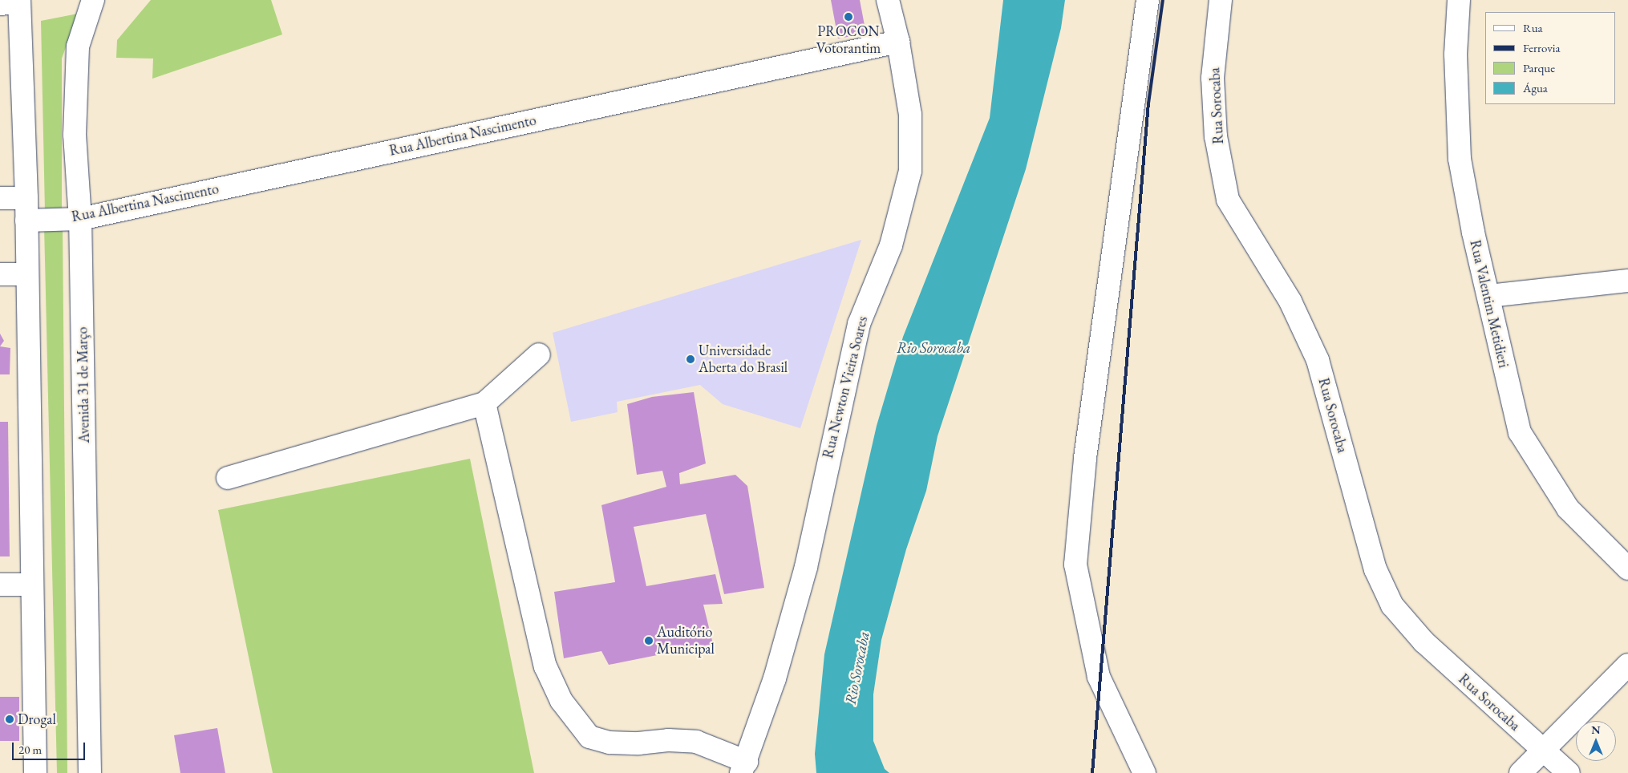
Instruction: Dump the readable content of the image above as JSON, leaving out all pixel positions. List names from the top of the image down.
{
  "streets": {
    "main road": [
      "Rua Sorocaba",
      "Rua Albertina Nascimento",
      "Rua Valentim Metidieri",
      "Avenida 31 de Março",
      "Rua Newton Vieira Soares"
    ]
  },
  "crossings": [
    ["Rua Albertina Nascimento", "Avenida 31 de Março"],
    ["Rua Albertina Nascimento", "Rua Newton Vieira Soares"]
  ],
  "water": ["Rio Sorocaba"],
  "places": [
    "PROCON Votorantim",
    "Universidade Aberta do Brasil",
    "Auditório Municipal",
    "Drogal"
  ],
  "legend": [
    "Rua",
    "Ferrovia",
    "Parque",
    "Água"
  ],
  "scale_bar": "20 m",
  "north": "top"
}
